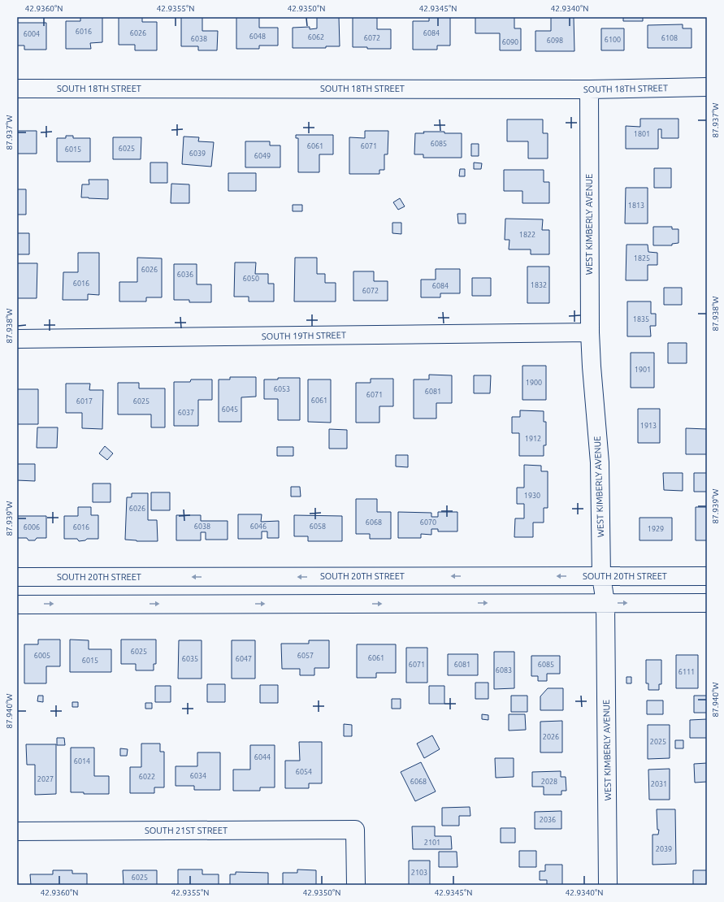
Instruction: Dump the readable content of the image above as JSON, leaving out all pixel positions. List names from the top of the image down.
{
  "streets": {
    "street": [
      "SOUTH 18TH STREET",
      "WEST KIMBERLY AVENUE",
      "SOUTH 19TH STREET",
      "SOUTH 20TH STREET",
      "SOUTH 21ST STREET"
    ]
  },
  "crossings": [
    ["SOUTH 18TH STREET", "WEST KIMBERLY AVENUE"],
    ["WEST KIMBERLY AVENUE", "SOUTH 19TH STREET"],
    ["WEST KIMBERLY AVENUE", "SOUTH 20TH STREET"]
  ],
  "house_numbers": [
    "6016",
    "6026",
    "6084",
    "6004",
    "6048",
    "6062",
    "6072",
    "6108",
    "6038",
    "6100",
    "6098",
    "6090",
    "1801",
    "6085",
    "6061",
    "6071",
    "6025",
    "6015",
    "6039",
    "6049",
    "1813",
    "1822",
    "1825",
    "6026",
    "6036",
    "6050",
    "6016",
    "1832",
    "6084",
    "6072",
    "1835",
    "1901",
    "1900",
    "6053",
    "6081",
    "6071",
    "6061",
    "6017",
    "6025",
    "6045",
    "6037",
    "1913",
    "1912",
    "1930",
    "6026",
    "6068",
    "6070",
    "6038",
    "6046",
    "6058",
    "6006",
    "6016",
    "1929",
    "6025",
    "6005",
    "6057",
    "6061",
    "6035",
    "6047",
    "6015",
    "6071",
    "6081",
    "6085",
    "6083",
    "6111",
    "2026",
    "2025",
    "6044",
    "6014",
    "6054",
    "6034",
    "6022",
    "2027",
    "6068",
    "2028",
    "2031",
    "2036",
    "2101",
    "2039",
    "2103",
    "6025"
  ],
  "coordinates": [
    "42.9360°N",
    "42.9355°N",
    "42.9350°N",
    "42.9345°N",
    "42.9340°N",
    "87.937°W",
    "87.938°W",
    "87.939°W",
    "87.940°W"
  ]
}
